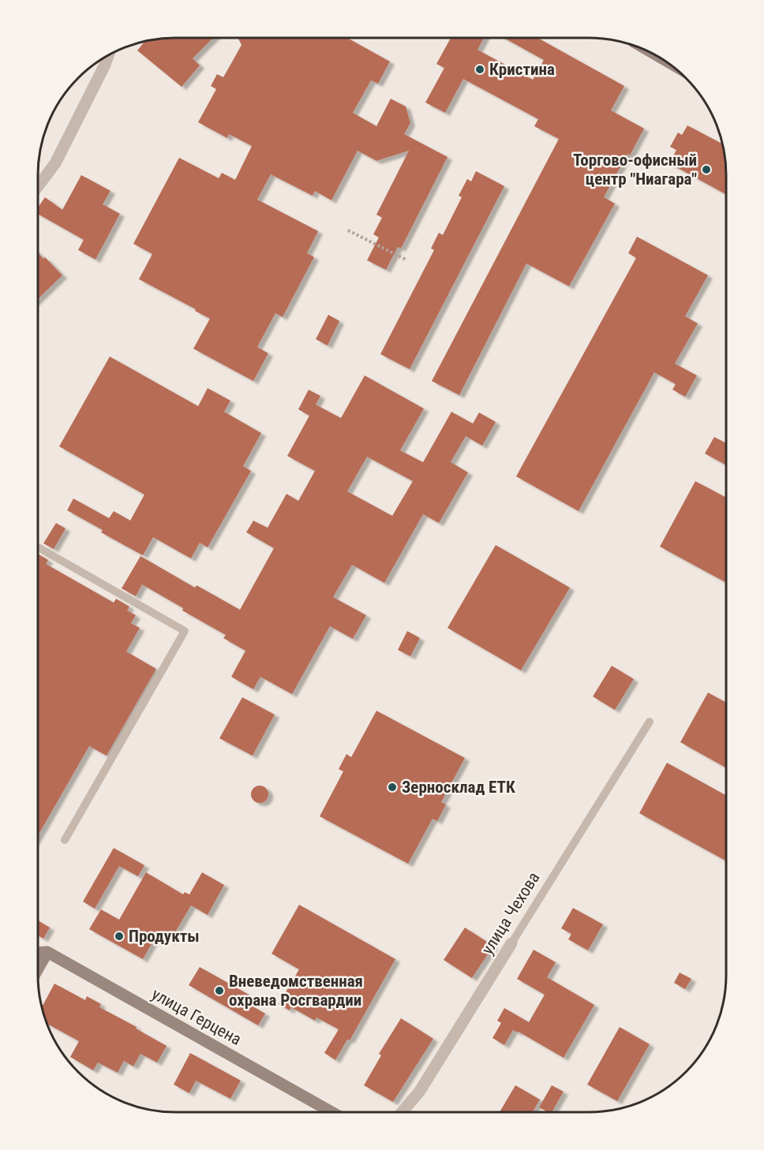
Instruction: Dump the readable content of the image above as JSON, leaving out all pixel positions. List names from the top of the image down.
{
  "streets": {
    "street": ["улица Чехова", "улица Герцена"]
  },
  "places": [
    "Кристина",
    "Торгово-офисный центр \"Ниагара\"",
    "Зерносклад ЕТК",
    "Продукты",
    "Вневедомственная охрана Росгвардии"
  ]
}
